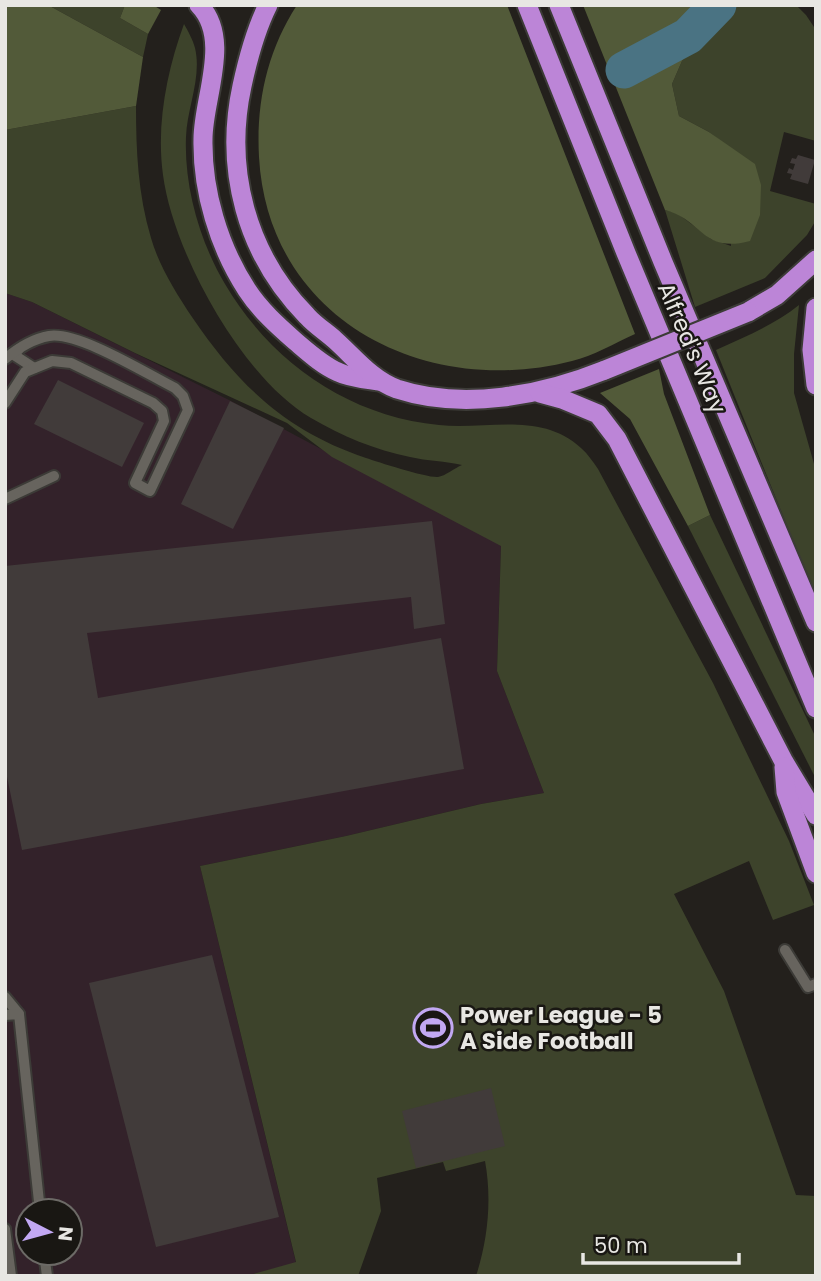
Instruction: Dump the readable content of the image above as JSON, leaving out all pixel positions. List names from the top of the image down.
{
  "streets": {
    "highway": ["Alfred's Way"]
  },
  "places": {
    "sports": ["Power League - 5 A Side Football"]
  },
  "scale_bar": "50 m",
  "north": "right"
}
